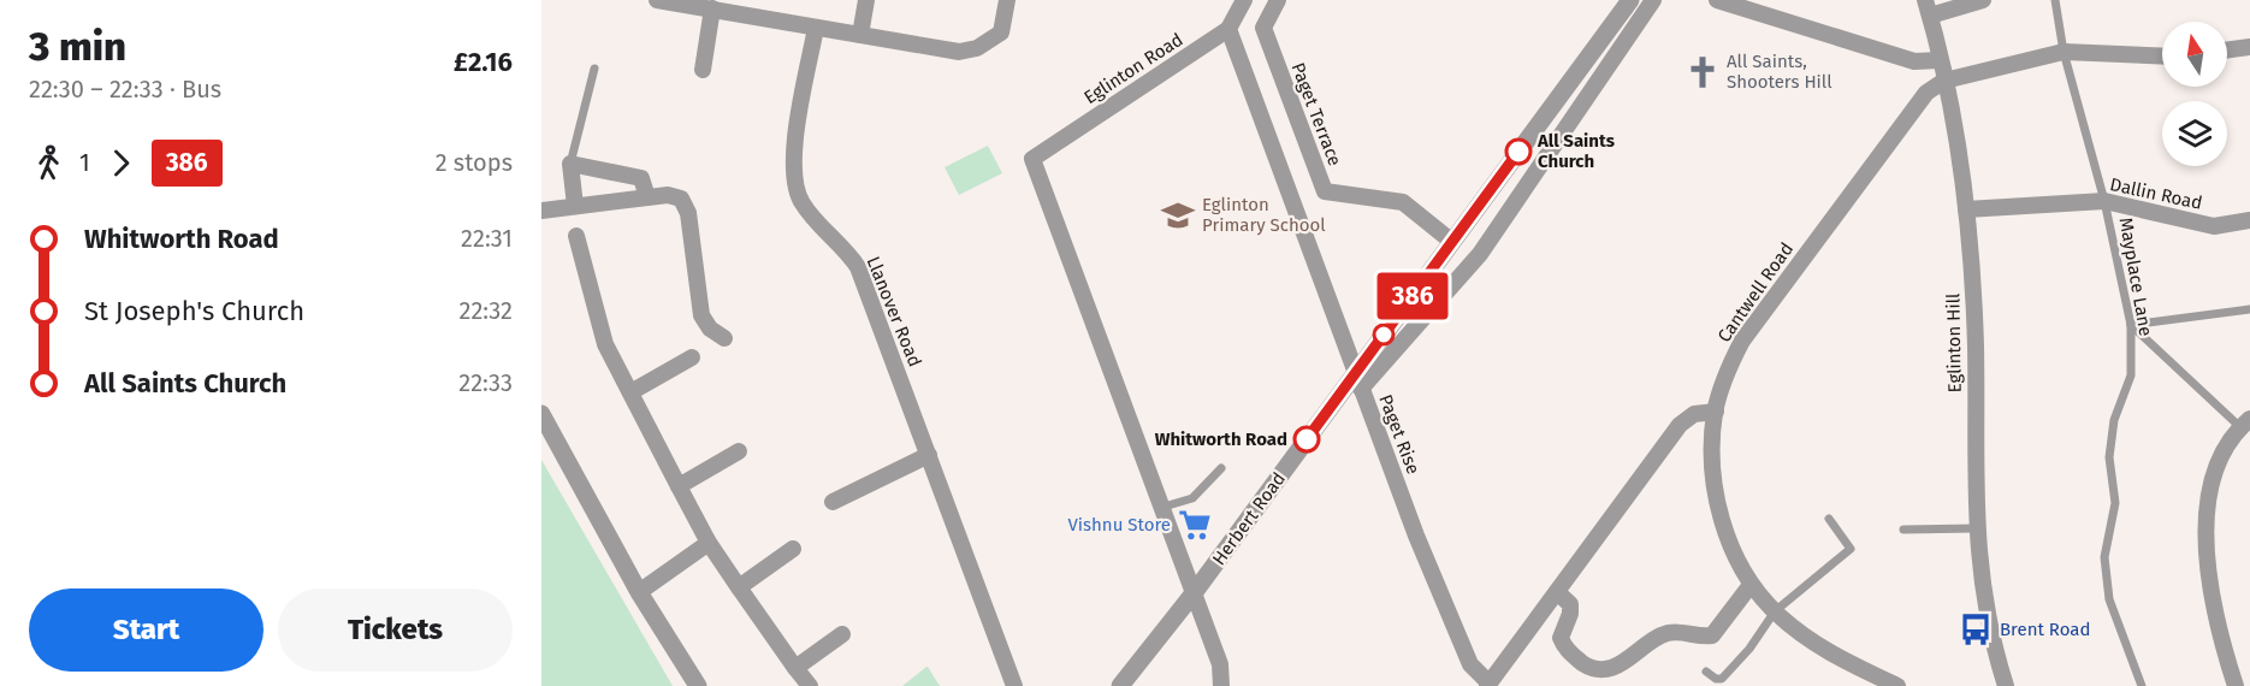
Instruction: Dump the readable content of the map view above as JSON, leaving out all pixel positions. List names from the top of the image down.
{
  "streets": {
    "street": [
      "Eglinton Road",
      "Paget Terrace",
      "Dallin Road",
      "Cantwell Road",
      "Llanover Road",
      "Eglinton Hill",
      "Paget Rise",
      "Herbert Road"
    ],
    "lane": ["Mayplace Lane"]
  },
  "crossings": [
    ["Eglinton Road", "Paget Rise"],
    ["Paget Terrace", "Herbert Road"],
    ["Dallin Road", "Mayplace Lane"],
    ["Dallin Road", "Eglinton Hill"],
    ["Cantwell Road", "Eglinton Hill"],
    ["Paget Rise", "Herbert Road"]
  ],
  "places": {
    "church": ["All Saints, Shooters Hill"],
    "other": ["All Saints Church", "Whitworth Road"],
    "school or university": ["Eglinton Primary School"],
    "supermarket": ["Vishnu Store"],
    "bus stop": ["Brent Road"]
  },
  "lines": ["bus line 386"],
  "north": "top",
  "page": {
    "heading": ["3 min", "22:30 – 22:33 · Bus", "£2.16"],
    "on_map": "386",
    "legs": ["1", "386", "2 stops"],
    "list": [
      {
        "name": "Whitworth Road",
        "value": "22:31"
      },
      {
        "name": "St Joseph's Church",
        "value": "22:32"
      },
      {
        "name": "All Saints Church",
        "value": "22:33"
      }
    ],
    "buttons": ["Start", "Tickets"]
  }
}
